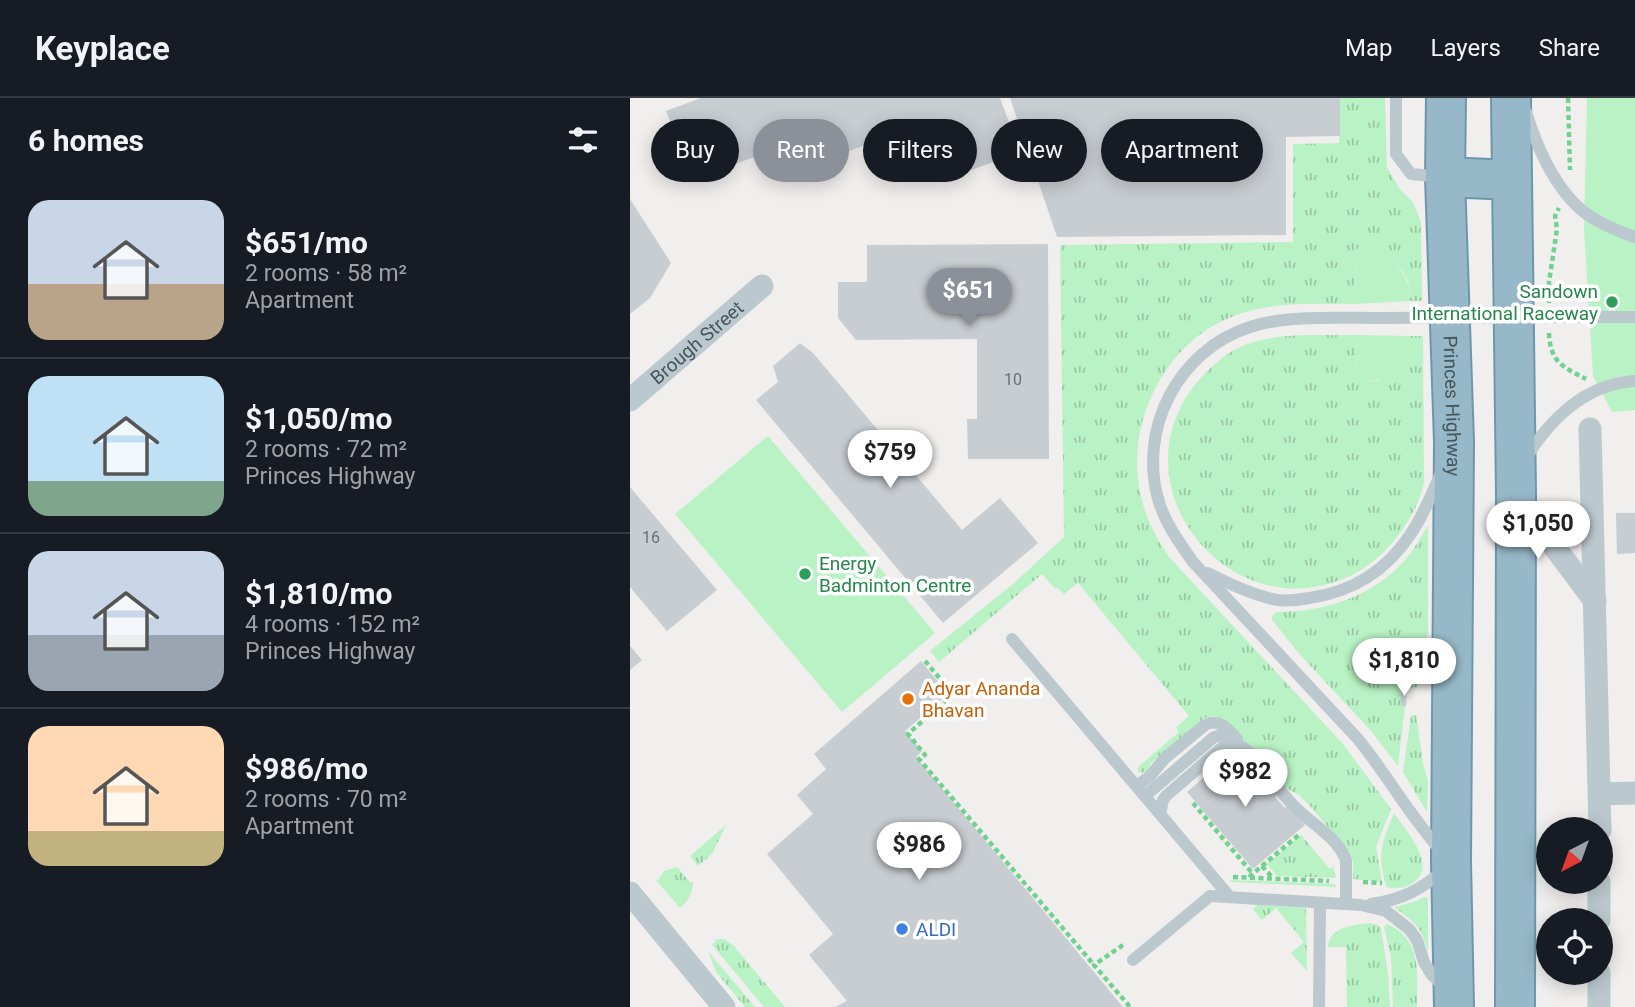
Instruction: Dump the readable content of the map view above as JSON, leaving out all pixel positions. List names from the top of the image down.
{
  "streets": {
    "highway": ["Princes Highway"],
    "street": ["Brough Street"]
  },
  "places": [
    "Sandown International Raceway",
    "Energy Badminton Centre",
    "Adyar Ananda Bhavan",
    "ALDI"
  ],
  "house_numbers": ["10", "16"],
  "north": "bottom left",
  "page": {
    "header": "Keyplace",
    "nav": ["Map", "Layers", "Share"],
    "heading": "6 homes",
    "chip": [
      "Buy",
      "Rent",
      "Filters",
      "New",
      "Apartment"
    ],
    "list": [
      {
        "name": "$651/mo",
        "note": "2 rooms · 58 m² · Apartment"
      },
      {
        "name": "$1,050/mo",
        "note": "2 rooms · 72 m² · Princes Highway"
      },
      {
        "name": "$1,810/mo",
        "note": "4 rooms · 152 m² · Princes Highway"
      },
      {
        "name": "$986/mo",
        "note": "2 rooms · 70 m² · Apartment"
      }
    ],
    "price": [
      "$651",
      "$759",
      "$1,050",
      "$1,810",
      "$982",
      "$986"
    ]
  }
}
